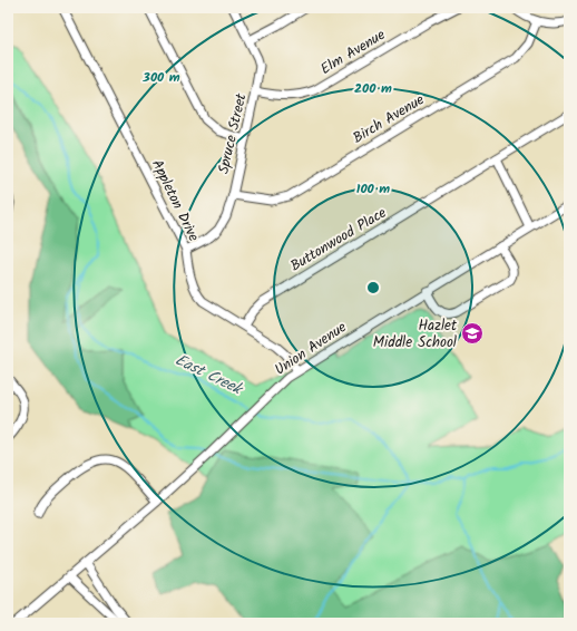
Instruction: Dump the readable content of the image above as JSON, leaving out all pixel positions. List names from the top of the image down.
{
  "streets": {
    "street": [
      "Elm Avenue",
      "Birch Avenue",
      "Spruce Street",
      "Appleton Drive",
      "Buttonwood Place",
      "Union Avenue"
    ]
  },
  "crossings": [
    ["Elm Avenue", "Spruce Street"],
    ["Birch Avenue", "Spruce Street"],
    ["Spruce Street", "Appleton Drive"],
    ["Appleton Drive", "Buttonwood Place"],
    ["Appleton Drive", "Union Avenue"]
  ],
  "water": ["East Creek"],
  "places": {
    "school or university": ["Hazlet Middle School"]
  },
  "rings": ["300 m", "200 m", "100 m"]
}
